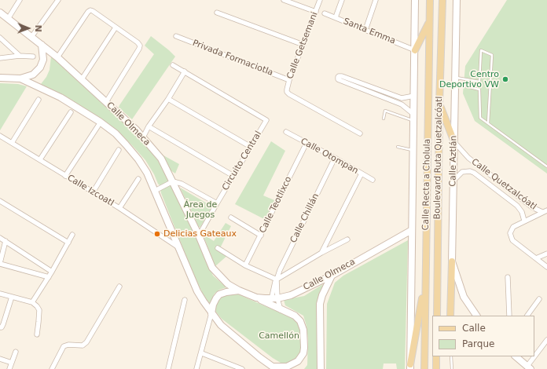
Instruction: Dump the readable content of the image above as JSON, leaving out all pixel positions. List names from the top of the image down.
{
  "streets": {
    "main road": ["Boulevard Ruta Quetzalcóatl", "Calle Recta a Cholula"],
    "street": [
      "Santa Emma",
      "Calle Getsemani",
      "Privada Formaciotla",
      "Calle Olmeca",
      "Calle Otompan",
      "Circuito Central",
      "Calle Aztlán",
      "Calle Quetzalcóatl",
      "Calle Izcoatl",
      "Calle Teotlixco",
      "Calle Chillán"
    ]
  },
  "crossings": [
    ["Santa Emma", "Calle Recta a Cholula"],
    ["Calle Getsemani", "Privada Formaciotla"],
    ["Calle Olmeca", "Circuito Central"],
    ["Calle Olmeca", "Calle Recta a Cholula"],
    ["Calle Olmeca", "Calle Izcoatl"],
    ["Calle Olmeca", "Calle Chillán"],
    ["Calle Otompan", "Calle Teotlixco"],
    ["Calle Otompan", "Calle Chillán"],
    ["Calle Aztlán", "Calle Quetzalcóatl"]
  ],
  "parks": ["Área de Juegos", "Camellón"],
  "places": ["Centro Deportivo VW", "Delicias Gateaux"],
  "legend": ["Calle", "Parque"],
  "north": "right"
}
